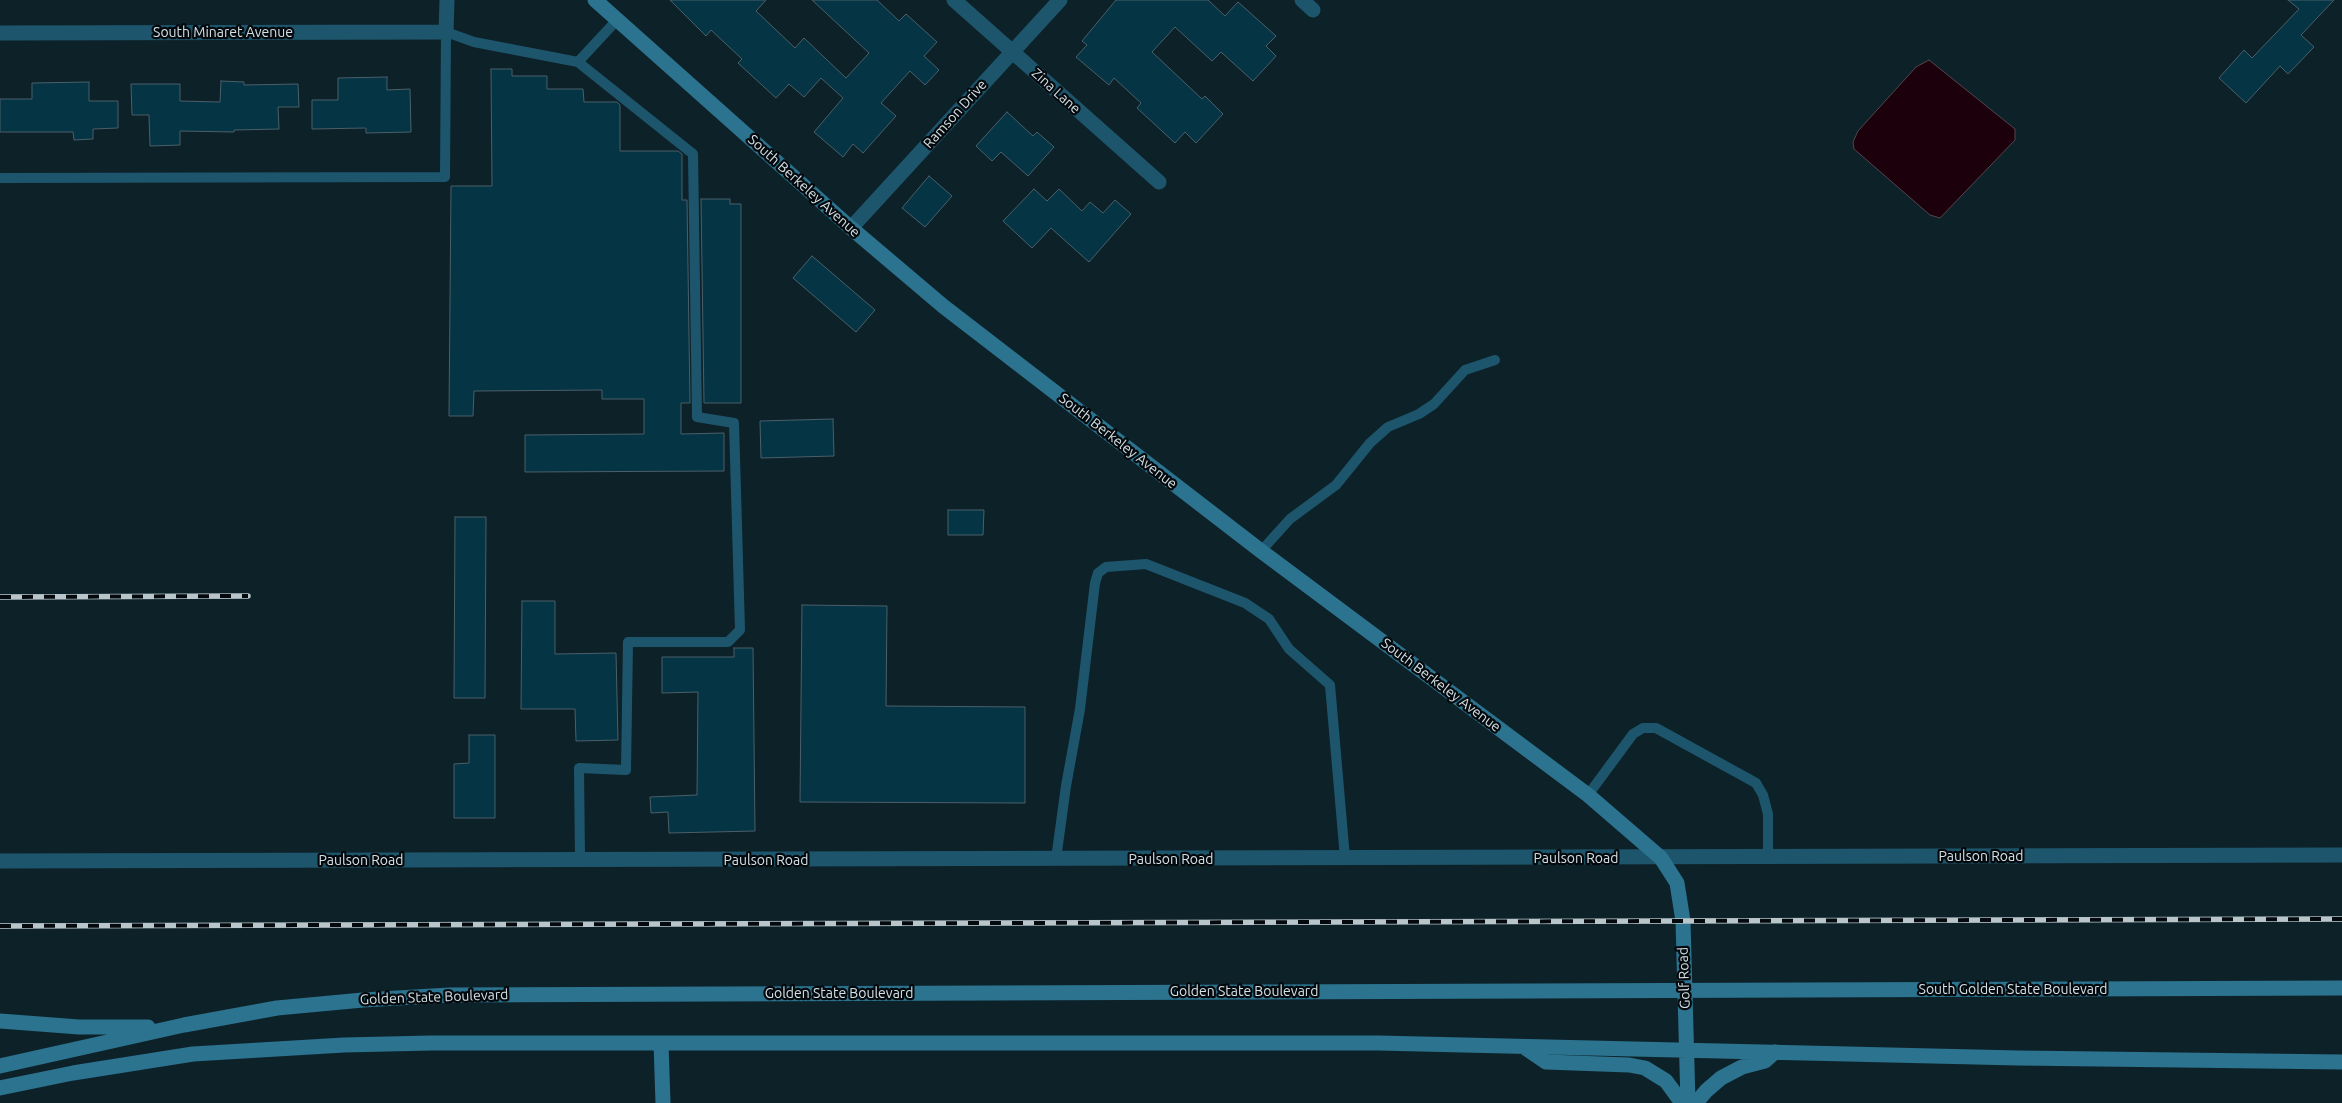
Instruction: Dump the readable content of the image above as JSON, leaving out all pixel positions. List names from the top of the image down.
{
  "streets": {
    "main road": [
      "South Berkeley Avenue",
      "Golf Road",
      "South Golden State Boulevard",
      "Golden State Boulevard"
    ],
    "street": [
      "South Minaret Avenue",
      "Zina Lane",
      "Ramson Drive",
      "Paulson Road"
    ]
  },
  "crossings": [
    ["Zina Lane", "Ramson Drive"],
    ["Ramson Drive", "South Berkeley Avenue"],
    ["South Berkeley Avenue", "Paulson Road"],
    ["South Berkeley Avenue", "Golf Road"],
    ["Paulson Road", "Golf Road"],
    ["Golf Road", "South Golden State Boulevard"],
    ["Golf Road", "Golden State Boulevard"],
    ["South Golden State Boulevard", "Golden State Boulevard"]
  ]
}
